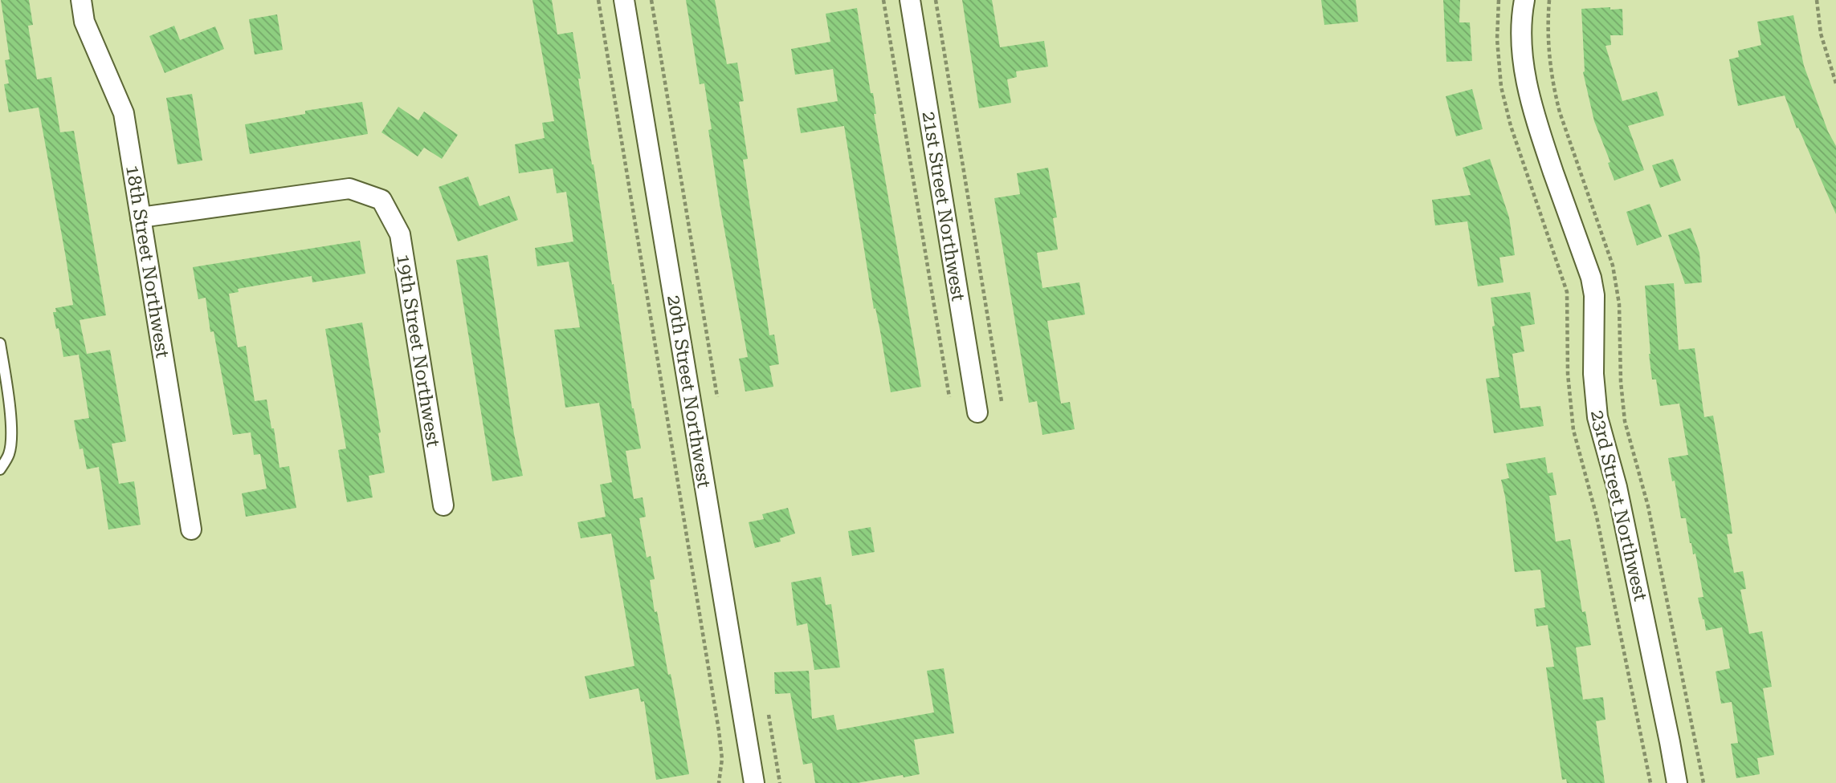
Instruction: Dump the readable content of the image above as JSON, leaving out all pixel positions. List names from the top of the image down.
{
  "streets": {
    "street": [
      "21st Street Northwest",
      "18th Street Northwest",
      "19th Street Northwest",
      "20th Street Northwest",
      "23rd Street Northwest"
    ]
  },
  "crossings": [
    ["18th Street Northwest", "19th Street Northwest"]
  ]
}
